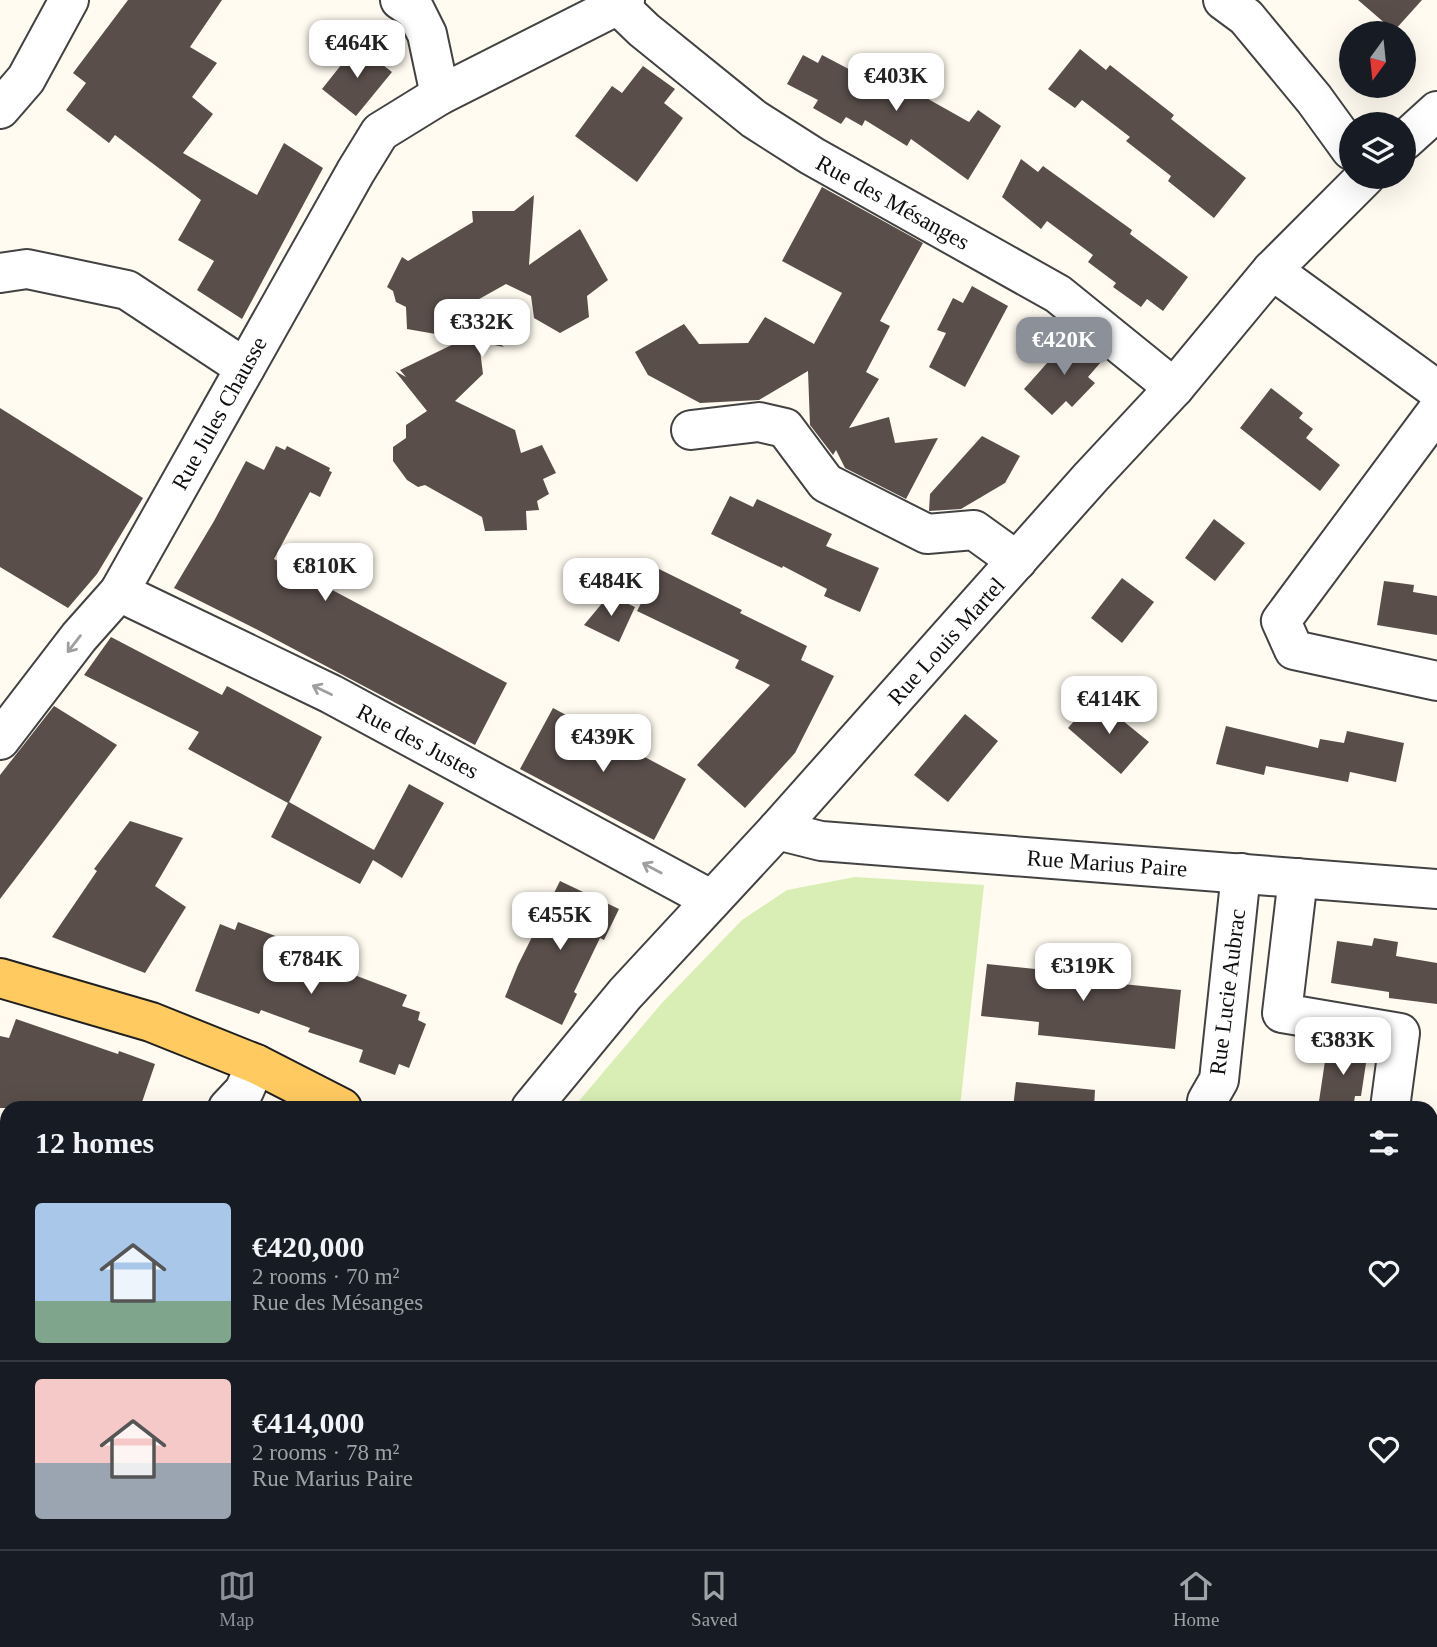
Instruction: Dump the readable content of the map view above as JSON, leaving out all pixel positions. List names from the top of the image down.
{
  "streets": {
    "street": [
      "Rue des Mésanges",
      "Rue Jules Chausse",
      "Rue Louis Martel",
      "Rue des Justes",
      "Rue Marius Paire",
      "Rue Lucie Aubrac"
    ]
  },
  "crossings": [
    ["Rue des Mésanges", "Rue Jules Chausse"],
    ["Rue des Mésanges", "Rue Louis Martel"],
    ["Rue Jules Chausse", "Rue des Justes"],
    ["Rue Louis Martel", "Rue des Justes"],
    ["Rue Louis Martel", "Rue Marius Paire"],
    ["Rue Marius Paire", "Rue Lucie Aubrac"]
  ],
  "one_way": ["Rue des Justes"],
  "north": "bottom",
  "page": {
    "price": [
      "€464K",
      "€403K",
      "€332K",
      "€420K",
      "€810K",
      "€484K",
      "€414K",
      "€439K",
      "€455K",
      "€784K",
      "€319K",
      "€383K"
    ],
    "heading": "12 homes",
    "list": [
      {
        "name": "€420,000",
        "note": "2 rooms · 70 m² · Rue des Mésanges"
      },
      {
        "name": "€414,000",
        "note": "2 rooms · 78 m² · Rue Marius Paire"
      }
    ],
    "tabs": ["Map", "Saved", "Home"]
  }
}
